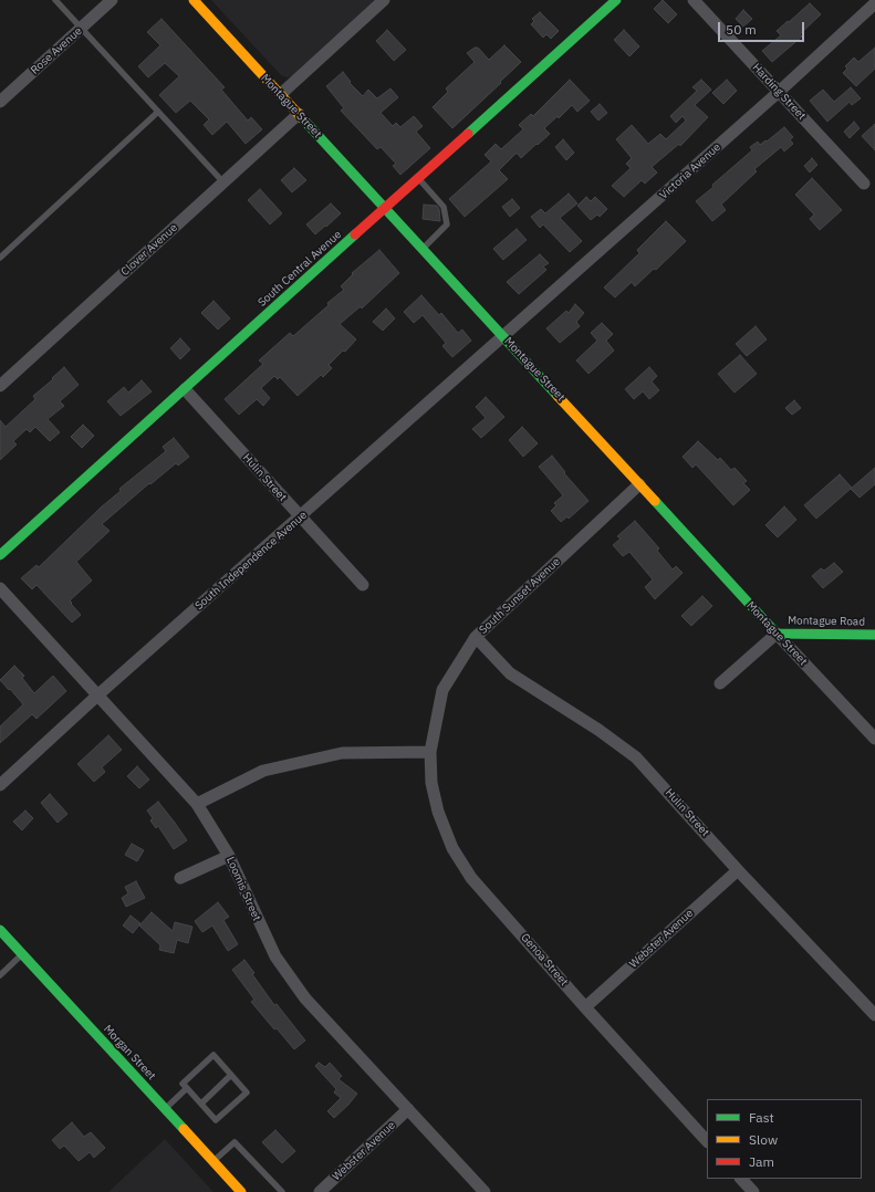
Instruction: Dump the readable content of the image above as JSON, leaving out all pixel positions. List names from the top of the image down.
{
  "streets": {
    "main road": [
      "Montague Street",
      "South Central Avenue",
      "Montague Road",
      "Morgan Street"
    ],
    "street": [
      "Rose Avenue",
      "Harding Street",
      "Victoria Avenue",
      "Clover Avenue",
      "Hulin Street",
      "South Independence Avenue",
      "South Sunset Avenue",
      "Loomis Street",
      "Webster Avenue",
      "Genoa Street"
    ]
  },
  "crossings": [
    ["Harding Street", "Victoria Avenue"],
    ["Montague Street", "Victoria Avenue"],
    ["Montague Street", "Clover Avenue"],
    ["Montague Street", "South Central Avenue"],
    ["Montague Street", "South Independence Avenue"],
    ["Montague Street", "South Sunset Avenue"],
    ["Montague Street", "Montague Road"],
    ["Victoria Avenue", "South Independence Avenue"],
    ["South Central Avenue", "Hulin Street"],
    ["Hulin Street", "South Independence Avenue"],
    ["Hulin Street", "South Sunset Avenue"],
    ["Hulin Street", "Webster Avenue"],
    ["South Independence Avenue", "Loomis Street"],
    ["South Sunset Avenue", "Genoa Street"],
    ["Loomis Street", "Webster Avenue"],
    ["Webster Avenue", "Genoa Street"]
  ],
  "legend": ["Fast", "Slow", "Jam"],
  "scale_bar": "50 m"
}
